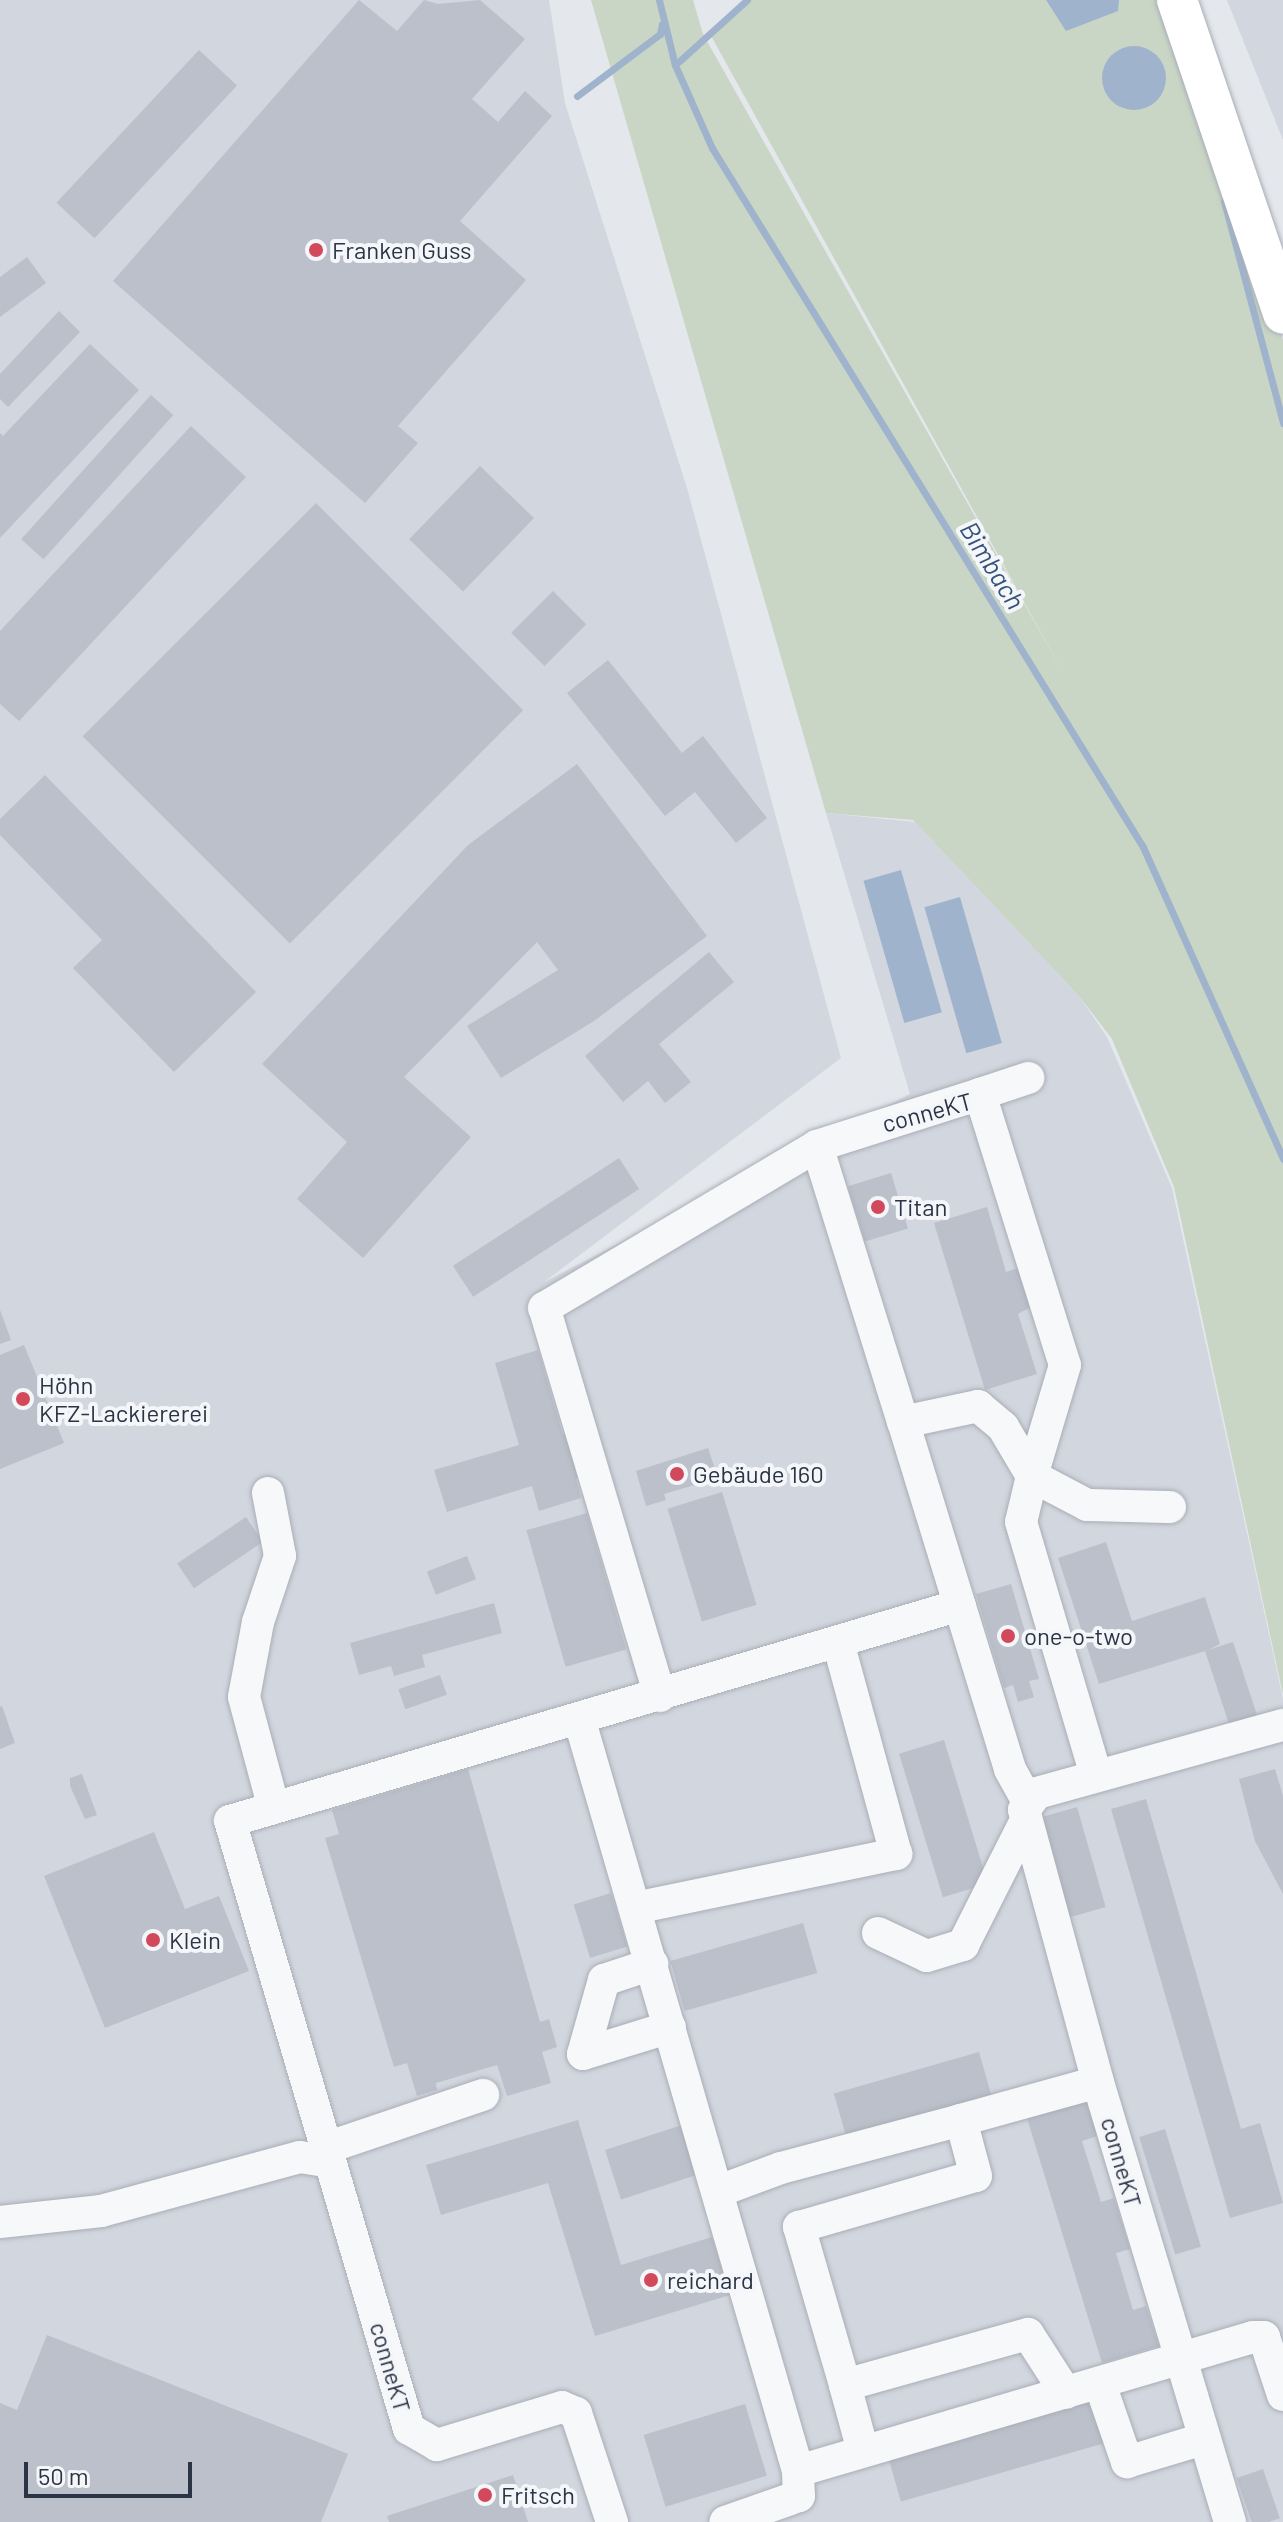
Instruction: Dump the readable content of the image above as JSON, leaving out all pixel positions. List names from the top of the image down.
{
  "streets": {
    "street": ["conneKT"]
  },
  "water": ["Bimbach"],
  "places": [
    "Franken Guss",
    "Titan",
    "Höhn KFZ-Lackiererei",
    "Gebäude 160",
    "one-o-two",
    "Klein",
    "reichard",
    "Fritsch"
  ],
  "scale_bar": "50 m"
}
